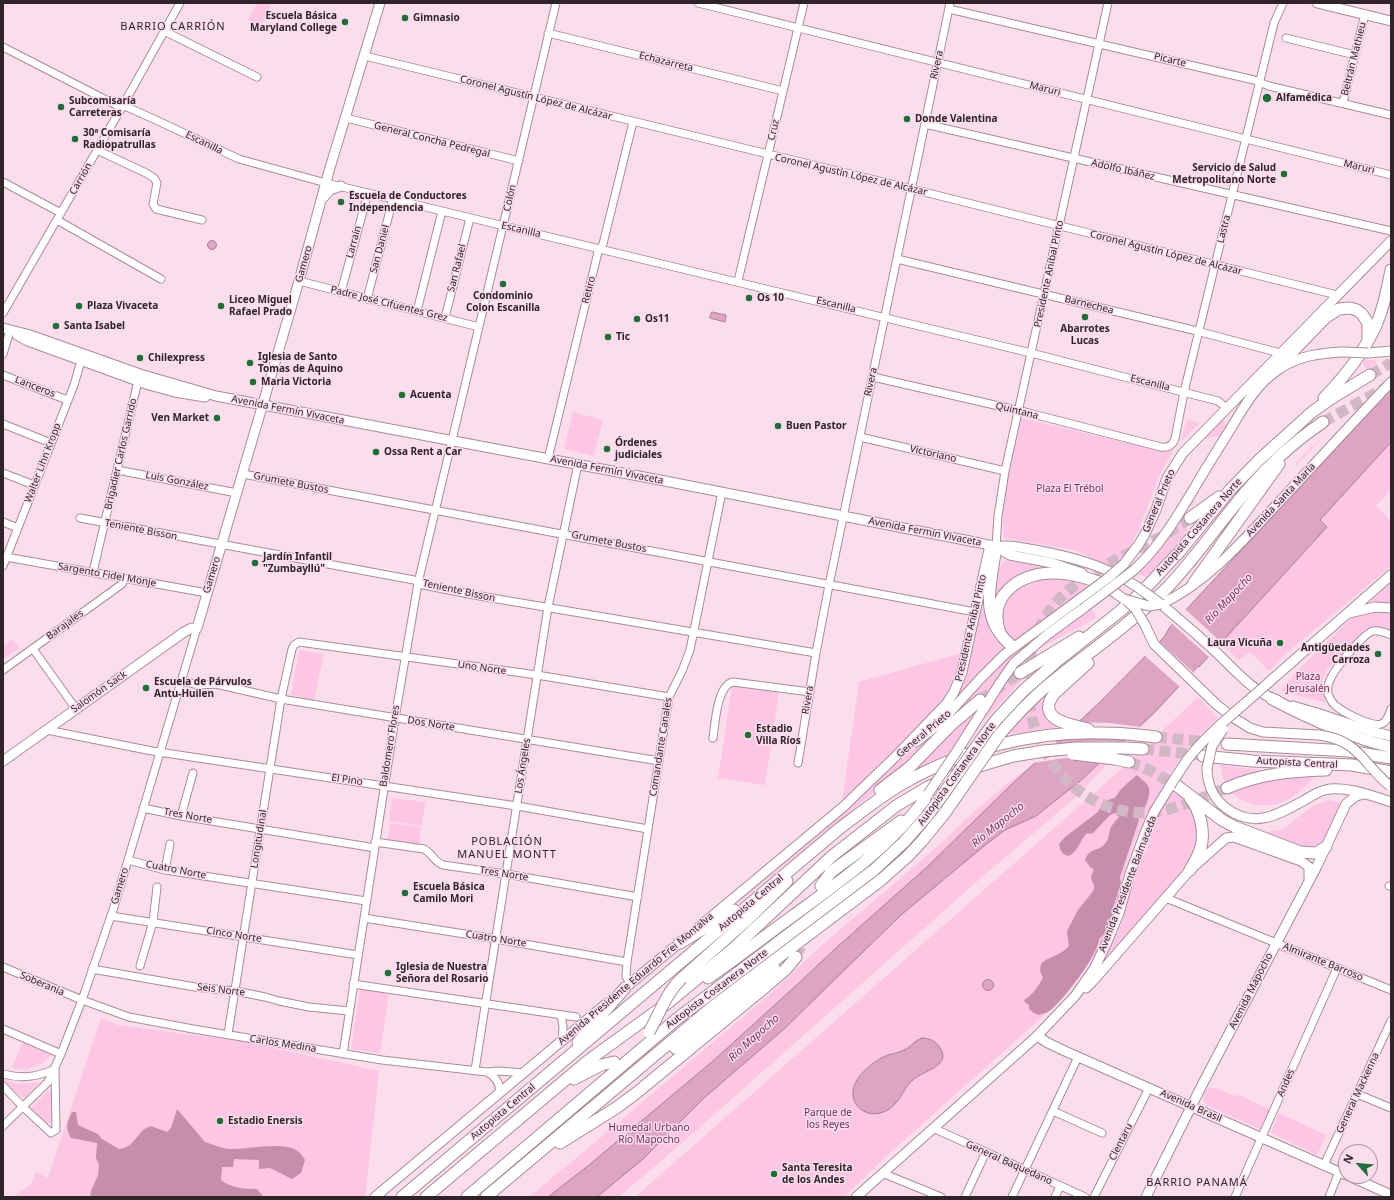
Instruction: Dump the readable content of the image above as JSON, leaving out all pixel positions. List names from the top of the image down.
{
  "streets": {
    "highway": ["Autopista Costanera Norte", "Autopista Central"],
    "main road": [
      "Gamero",
      "Presidente Aníbal Pinto",
      "Avenida Fermín Vivaceta",
      "Avenida Santa María",
      "General Prieto",
      "Salomón Sack",
      "Avenida Presidente Balmaceda",
      "Avenida Presidente Eduardo Frei Montalva",
      "Avenida Mapocho",
      "Avenida Brasil"
    ],
    "street": [
      "Beltrán Mathieu",
      "Picarte",
      "Echazarreta",
      "Rivera",
      "Maruri",
      "Coronel Agustín López de Alcázar",
      "Cruz",
      "General Concha Pedregal",
      "Escanilla",
      "Adolfo Ibáñez",
      "Carrión",
      "Colón",
      "Lastra",
      "Larraín",
      "San Daniel",
      "San Rafael",
      "Retiro",
      "Padre José Cifuentes Grez",
      "Barnechea",
      "Lanceros",
      "Quintana",
      "Brigadier Carlos Garrido",
      "Victoriano",
      "Walter Lihn Kropp",
      "Luis González",
      "Grumete Bustos",
      "Teniente Bisson",
      "Sargento Fidel Monje",
      "Barajales",
      "Uno Norte",
      "Dos Norte",
      "Baldomero Flores",
      "Comandante Canales",
      "Los Ángeles",
      "El Pino",
      "Tres Norte",
      "Longitudinal",
      "Cuatro Norte",
      "Cinco Norte",
      "Almirante Barroso",
      "Soberanía",
      "Seis Norte",
      "Carlos Medina",
      "Andes",
      "General Mackenna",
      "Clentaru",
      "General Baquedano"
    ]
  },
  "crossings": [
    ["Beltrán Mathieu", "Picarte"],
    ["Picarte", "Rivera"],
    ["Picarte", "Lastra"],
    ["Picarte", "Presidente Aníbal Pinto"],
    ["Echazarreta", "Cruz"],
    ["Echazarreta", "Colón"],
    ["Rivera", "Maruri"],
    ["Rivera", "Coronel Agustín López de Alcázar"],
    ["Rivera", "Escanilla"],
    ["Rivera", "Adolfo Ibáñez"],
    ["Rivera", "Barnechea"],
    ["Rivera", "Avenida Fermín Vivaceta"],
    ["Rivera", "Quintana"],
    ["Rivera", "Victoriano"],
    ["Rivera", "Grumete Bustos"],
    ["Rivera", "Teniente Bisson"],
    ["Maruri", "Cruz"],
    ["Maruri", "Lastra"],
    ["Maruri", "Presidente Aníbal Pinto"],
    ["Coronel Agustín López de Alcázar", "Cruz"],
    ["Coronel Agustín López de Alcázar", "Colón"],
    ["Coronel Agustín López de Alcázar", "Lastra"],
    ["Coronel Agustín López de Alcázar", "Gamero"],
    ["Coronel Agustín López de Alcázar", "Presidente Aníbal Pinto"],
    ["Coronel Agustín López de Alcázar", "Retiro"],
    ["Coronel Agustín López de Alcázar", "General Prieto"],
    ["Cruz", "Escanilla"],
    ["General Concha Pedregal", "Colón"],
    ["General Concha Pedregal", "Gamero"],
    ["Escanilla", "Carrión"],
    ["Escanilla", "Colón"],
    ["Escanilla", "Lastra"],
    ["Escanilla", "Larraín"],
    ["Escanilla", "San Daniel"],
    ["Escanilla", "Gamero"],
    ["Escanilla", "San Rafael"],
    ["Escanilla", "Presidente Aníbal Pinto"],
    ["Escanilla", "Retiro"],
    ["Escanilla", "General Prieto"],
    ["Adolfo Ibáñez", "Lastra"],
    ["Adolfo Ibáñez", "Presidente Aníbal Pinto"],
    ["Colón", "Padre José Cifuentes Grez"],
    ["Colón", "Avenida Fermín Vivaceta"],
    ["Colón", "Baldomero Flores"],
    ["Lastra", "Barnechea"],
    ["Lastra", "Quintana"],
    ["Larraín", "Padre José Cifuentes Grez"],
    ["San Daniel", "Padre José Cifuentes Grez"],
    ["Gamero", "Padre José Cifuentes Grez"],
    ["Gamero", "Avenida Fermín Vivaceta"],
    ["Gamero", "Luis González"],
    ["Gamero", "Grumete Bustos"],
    ["Gamero", "Teniente Bisson"],
    ["Gamero", "Sargento Fidel Monje"],
    ["Gamero", "Salomón Sack"],
    ["Gamero", "Dos Norte"],
    ["Gamero", "El Pino"],
    ["Gamero", "Tres Norte"],
    ["Gamero", "Cuatro Norte"],
    ["Gamero", "Cinco Norte"],
    ["Gamero", "Soberanía"],
    ["Gamero", "Seis Norte"],
    ["Gamero", "Carlos Medina"],
    ["San Rafael", "Padre José Cifuentes Grez"],
    ["Presidente Aníbal Pinto", "Barnechea"],
    ["Presidente Aníbal Pinto", "Avenida Fermín Vivaceta"],
    ["Presidente Aníbal Pinto", "Quintana"],
    ["Presidente Aníbal Pinto", "Victoriano"],
    ["Presidente Aníbal Pinto", "Grumete Bustos"],
    ["Presidente Aníbal Pinto", "General Prieto"],
    ["Presidente Aníbal Pinto", "Avenida Presidente Eduardo Frei Montalva"],
    ["Retiro", "Avenida Fermín Vivaceta"],
    ["Barnechea", "General Prieto"],
    ["Lanceros", "Walter Lihn Kropp"],
    ["Avenida Fermín Vivaceta", "Brigadier Carlos Garrido"],
    ["Avenida Fermín Vivaceta", "Walter Lihn Kropp"],
    ["Avenida Fermín Vivaceta", "Avenida Santa María"],
    ["Avenida Fermín Vivaceta", "Baldomero Flores"],
    ["Avenida Fermín Vivaceta", "Comandante Canales"],
    ["Avenida Fermín Vivaceta", "Los Ángeles"],
    ["Brigadier Carlos Garrido", "Luis González"],
    ["Brigadier Carlos Garrido", "Teniente Bisson"],
    ["Brigadier Carlos Garrido", "Sargento Fidel Monje"],
    ["Walter Lihn Kropp", "Sargento Fidel Monje"],
    ["Grumete Bustos", "Baldomero Flores"],
    ["Grumete Bustos", "Comandante Canales"],
    ["Grumete Bustos", "Los Ángeles"],
    ["General Prieto", "Avenida Presidente Eduardo Frei Montalva"],
    ["Teniente Bisson", "Baldomero Flores"],
    ["Teniente Bisson", "Comandante Canales"],
    ["Teniente Bisson", "Los Ángeles"],
    ["Sargento Fidel Monje", "Barajales"],
    ["Uno Norte", "Baldomero Flores"],
    ["Uno Norte", "Comandante Canales"],
    ["Uno Norte", "Los Ángeles"],
    ["Uno Norte", "Longitudinal"],
    ["Salomón Sack", "El Pino"],
    ["Dos Norte", "Baldomero Flores"],
    ["Dos Norte", "Comandante Canales"],
    ["Dos Norte", "Los Ángeles"],
    ["Dos Norte", "Longitudinal"],
    ["Baldomero Flores", "El Pino"],
    ["Baldomero Flores", "Tres Norte"],
    ["Baldomero Flores", "Cuatro Norte"],
    ["Baldomero Flores", "Cinco Norte"],
    ["Baldomero Flores", "Seis Norte"],
    ["Baldomero Flores", "Carlos Medina"],
    ["Comandante Canales", "El Pino"],
    ["Comandante Canales", "Tres Norte"],
    ["Comandante Canales", "Cuatro Norte"],
    ["Comandante Canales", "Avenida Presidente Eduardo Frei Montalva"],
    ["Los Ángeles", "El Pino"],
    ["Los Ángeles", "Tres Norte"],
    ["Los Ángeles", "Cuatro Norte"],
    ["Los Ángeles", "Carlos Medina"],
    ["El Pino", "Longitudinal"],
    ["Tres Norte", "Longitudinal"],
    ["Longitudinal", "Cuatro Norte"],
    ["Longitudinal", "Cinco Norte"],
    ["Longitudinal", "Seis Norte"],
    ["Longitudinal", "Carlos Medina"],
    ["Avenida Presidente Balmaceda", "Almirante Barroso"],
    ["Avenida Presidente Balmaceda", "Avenida Mapocho"],
    ["Avenida Presidente Balmaceda", "Avenida Brasil"],
    ["Avenida Presidente Balmaceda", "General Baquedano"],
    ["Almirante Barroso", "Avenida Mapocho"],
    ["Almirante Barroso", "Andes"],
    ["Avenida Presidente Eduardo Frei Montalva", "Carlos Medina"],
    ["Soberanía", "Carlos Medina"],
    ["Avenida Mapocho", "Avenida Brasil"],
    ["Andes", "Avenida Brasil"],
    ["General Mackenna", "Avenida Brasil"],
    ["Avenida Brasil", "Clentaru"]
  ],
  "districts": ["BARRIO CARRIÓN", "POBLACIÓN MANUEL MONTT", "BARRIO PANAMÁ"],
  "water": ["Río Mapocho"],
  "parks": [
    "Plaza El Trébol",
    "Plaza Jerusalén",
    "Parque de los Reyes",
    "Humedal Urbano Río Mapocho"
  ],
  "places": [
    "Gimnasio",
    "Escuela Básica Maryland College",
    "Alfamédica",
    "Subcomisaría Carreteras",
    "Donde Valentina",
    "30ª Comisaría Radiopatrullas",
    "Servicio de Salud Metropolitano Norte",
    "Escuela de Conductores Independencia",
    "Condominio Colon Escanilla",
    "Os 10",
    "Plaza Vivaceta",
    "Liceo Miguel Rafael Prado",
    "Abarrotes Lucas",
    "Os11",
    "Santa Isabel",
    "Tic",
    "Chilexpress",
    "Iglesia de Santo Tomas de Aquino",
    "Maria Victoria",
    "Acuenta",
    "Ven Market",
    "Buen Pastor",
    "Órdenes judiciales",
    "Ossa Rent a Car",
    "Jardín Infantil \"Zumbayllú\"",
    "Laura Vicuña",
    "Antigüedades Carroza",
    "Escuela de Párvulos Antu-Huilen",
    "Estadio Villa Ríos",
    "Escuela Básica Camilo Mori",
    "Iglesia de Nuestra Señora del Rosario",
    "Estadio Enersis",
    "Santa Teresita de los Andes"
  ],
  "north": "top left"
}
